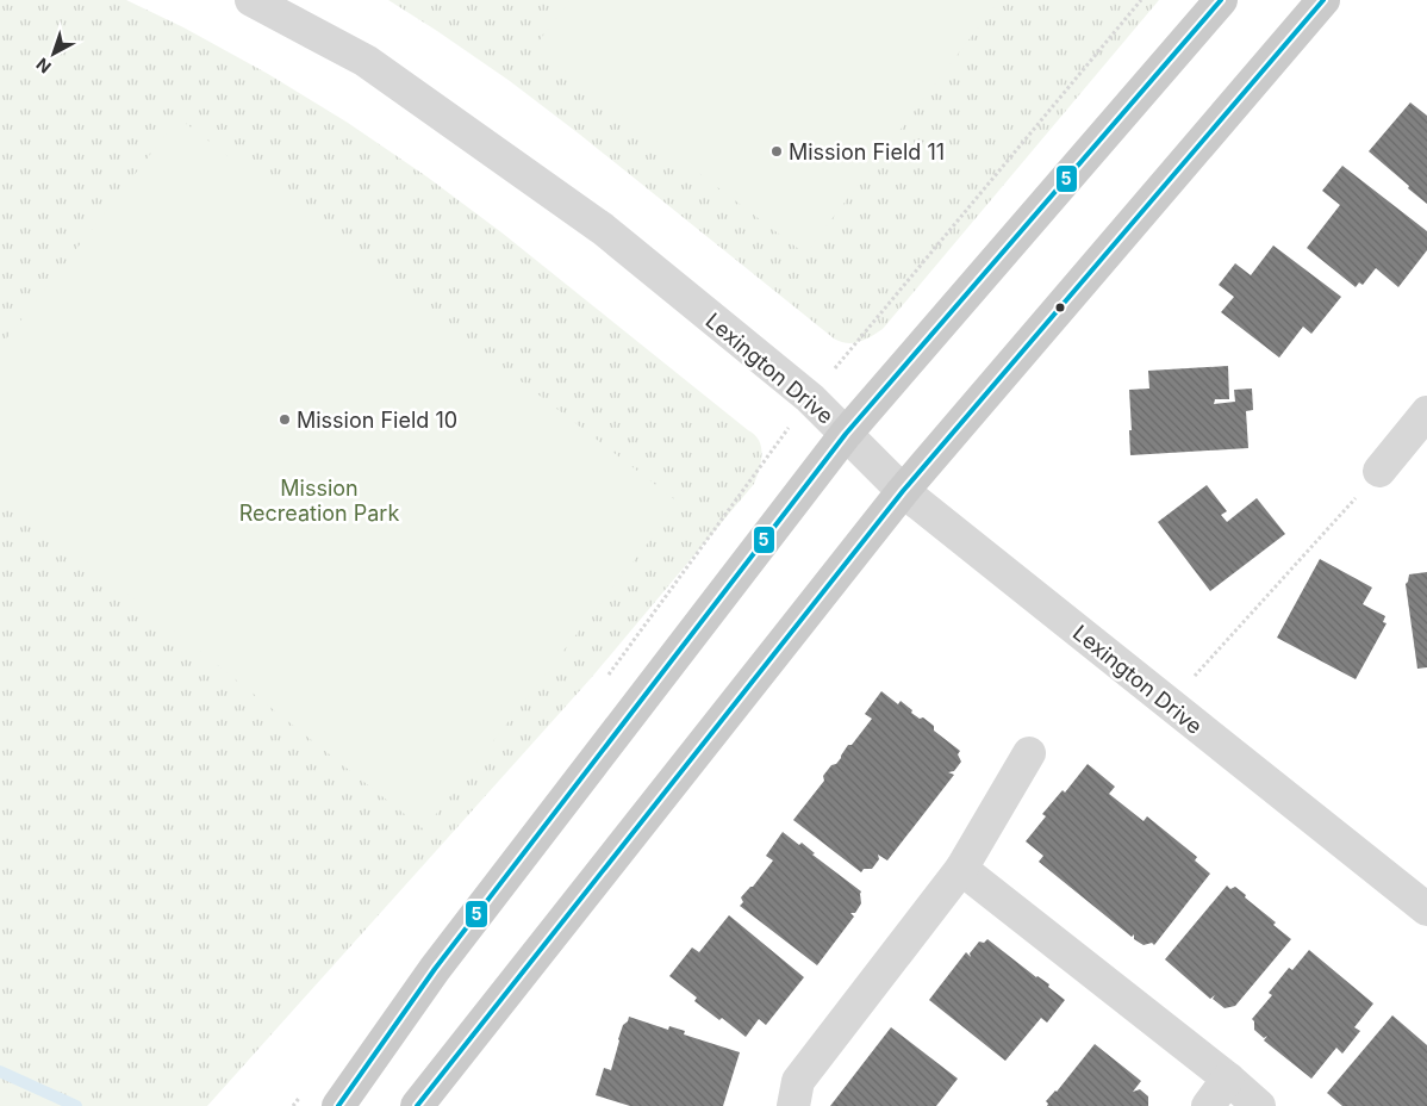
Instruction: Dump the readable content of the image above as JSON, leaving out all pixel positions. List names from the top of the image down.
{
  "streets": {
    "street": ["Lexington Drive"]
  },
  "parks": ["Mission Recreation Park"],
  "places": ["Mission Field 11", "Mission Field 10"],
  "lines": ["transit line 5"],
  "north": "bottom left"
}
